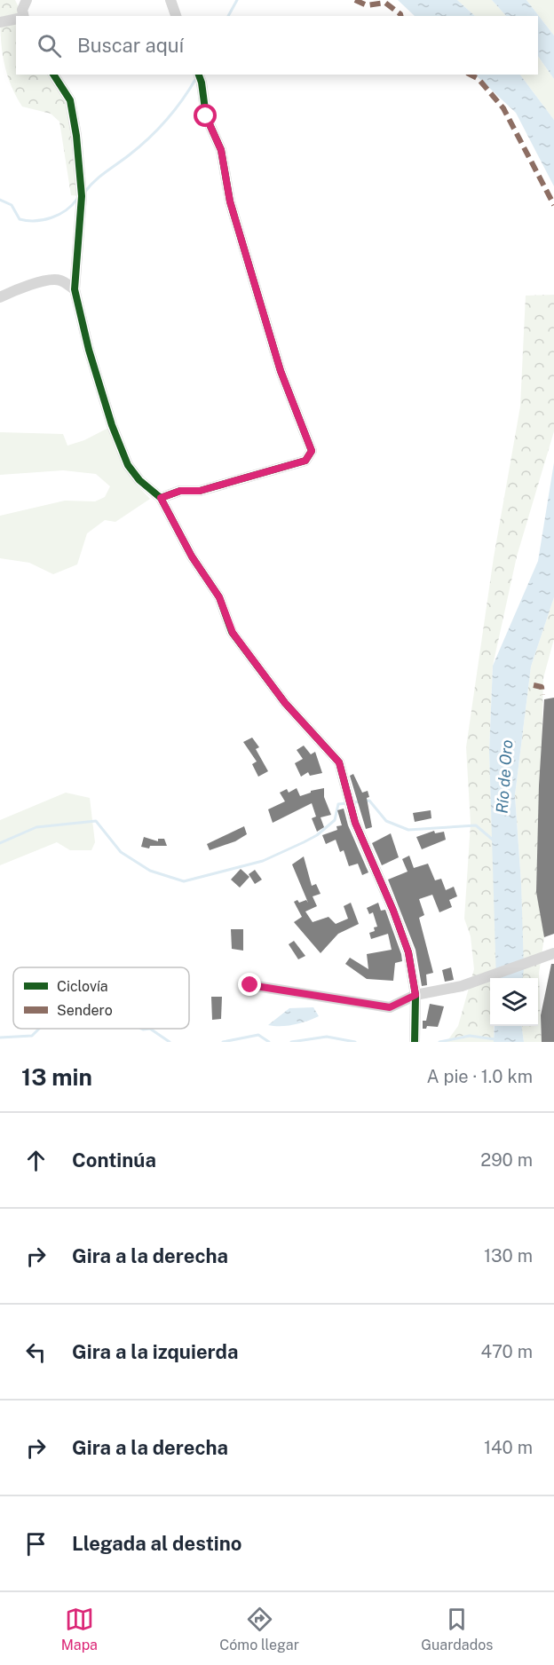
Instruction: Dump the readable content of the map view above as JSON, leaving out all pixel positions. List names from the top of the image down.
{
  "water": ["Río de Oro"],
  "legend": ["Ciclovía", "Sendero"],
  "page": {
    "search": "Buscar aquí",
    "heading": ["13 min", "A pie · 1.0 km"],
    "list": [
      ["Continúa", "290 m"],
      ["Gira a la derecha", "130 m"],
      ["Gira a la izquierda", "470 m"],
      ["Gira a la derecha", "140 m"],
      "Llegada al destino"
    ],
    "nav": ["Mapa", "Cómo llegar", "Guardados"]
  }
}
